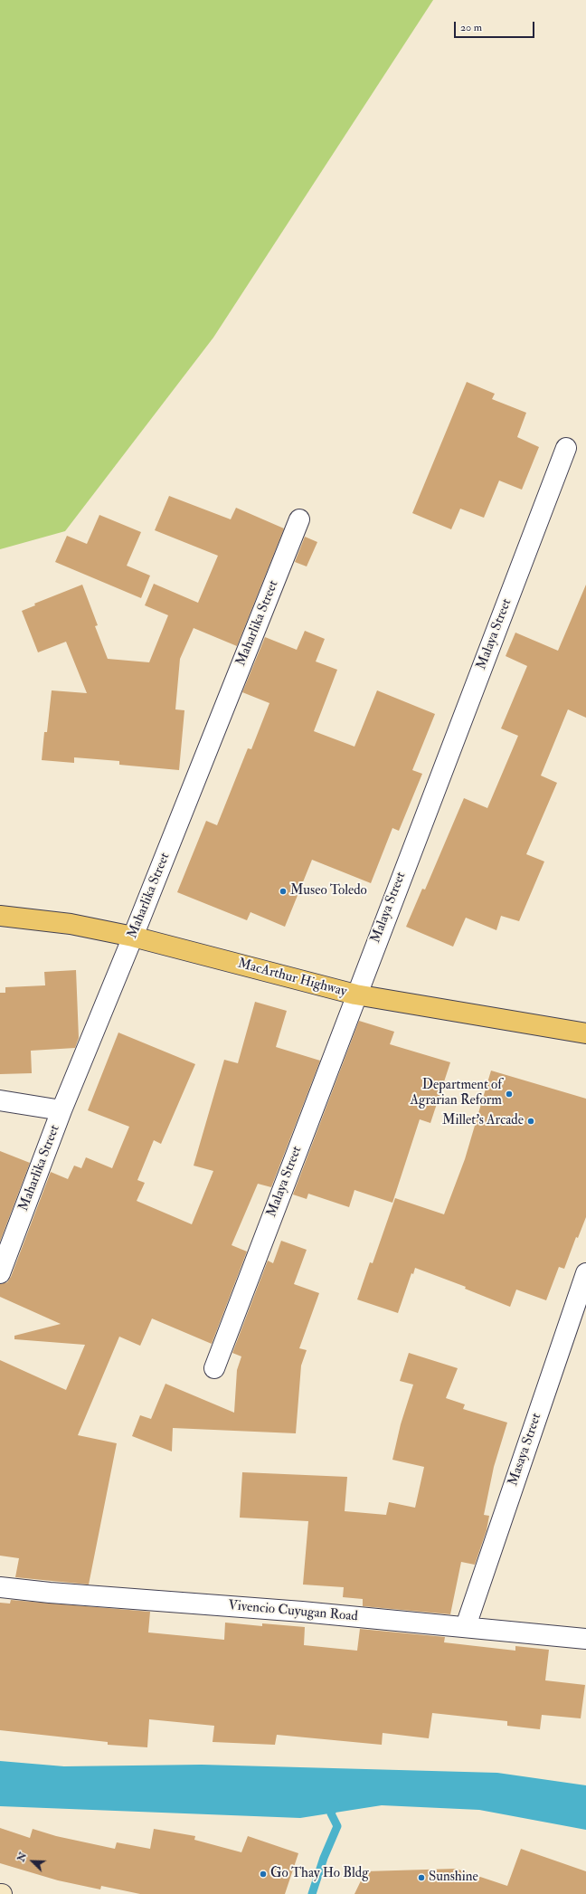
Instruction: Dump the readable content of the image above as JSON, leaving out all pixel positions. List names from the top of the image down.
{
  "streets": {
    "highway": ["MacArthur Highway"],
    "street": [
      "Maharlika Street",
      "Malaya Street",
      "Masaya Street",
      "Vivencio Cuyugan Road"
    ]
  },
  "crossings": [
    ["Maharlika Street", "MacArthur Highway"],
    ["Malaya Street", "MacArthur Highway"],
    ["Masaya Street", "Vivencio Cuyugan Road"]
  ],
  "places": [
    "Museo Toledo",
    "Department of Agrarian Reform",
    "Millet's Arcade",
    "Go Thay Ho Bldg",
    "Sunshine"
  ],
  "scale_bar": "20 m",
  "north": "top left"
}
